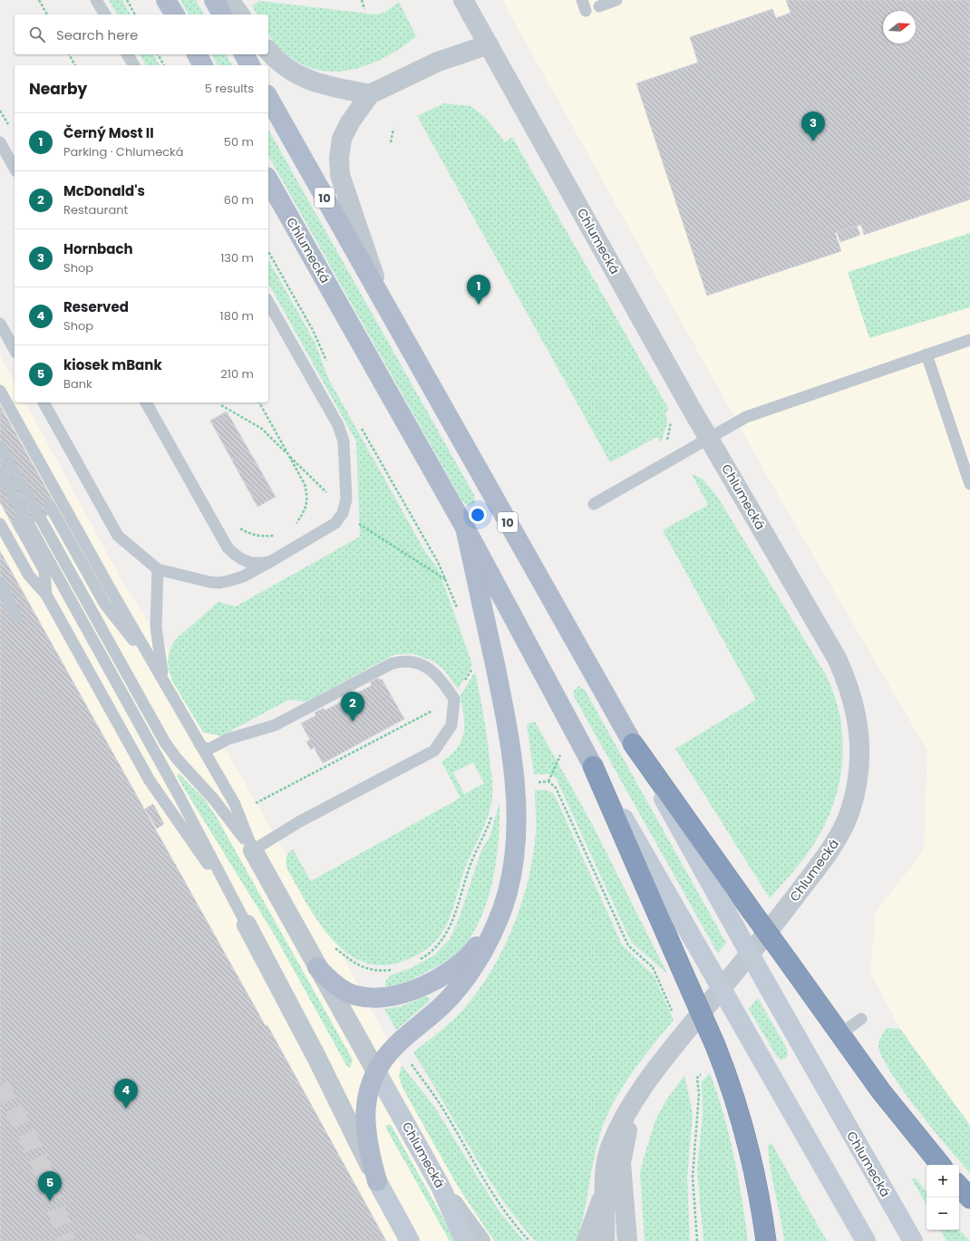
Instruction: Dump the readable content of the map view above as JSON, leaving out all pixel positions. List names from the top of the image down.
{
  "streets": {
    "main road": ["10", "Chlumecká"]
  },
  "north": "right",
  "page": {
    "search": "Search here",
    "heading": ["Nearby", "5 results"],
    "pins": [
      "3",
      "1",
      "2",
      "4",
      "5"
    ],
    "list": [
      {
        "mark": "1",
        "name": "Černý Most II",
        "note": "Parking · Chlumecká",
        "value": "50 m"
      },
      {
        "mark": "2",
        "name": "McDonald's",
        "note": "Restaurant",
        "value": "60 m"
      },
      {
        "mark": "3",
        "name": "Hornbach",
        "note": "Shop",
        "value": "130 m"
      },
      {
        "mark": "4",
        "name": "Reserved",
        "note": "Shop",
        "value": "180 m"
      },
      {
        "mark": "5",
        "name": "kiosek mBank",
        "note": "Bank",
        "value": "210 m"
      }
    ],
    "map_buttons": ["+", "−"]
  }
}
